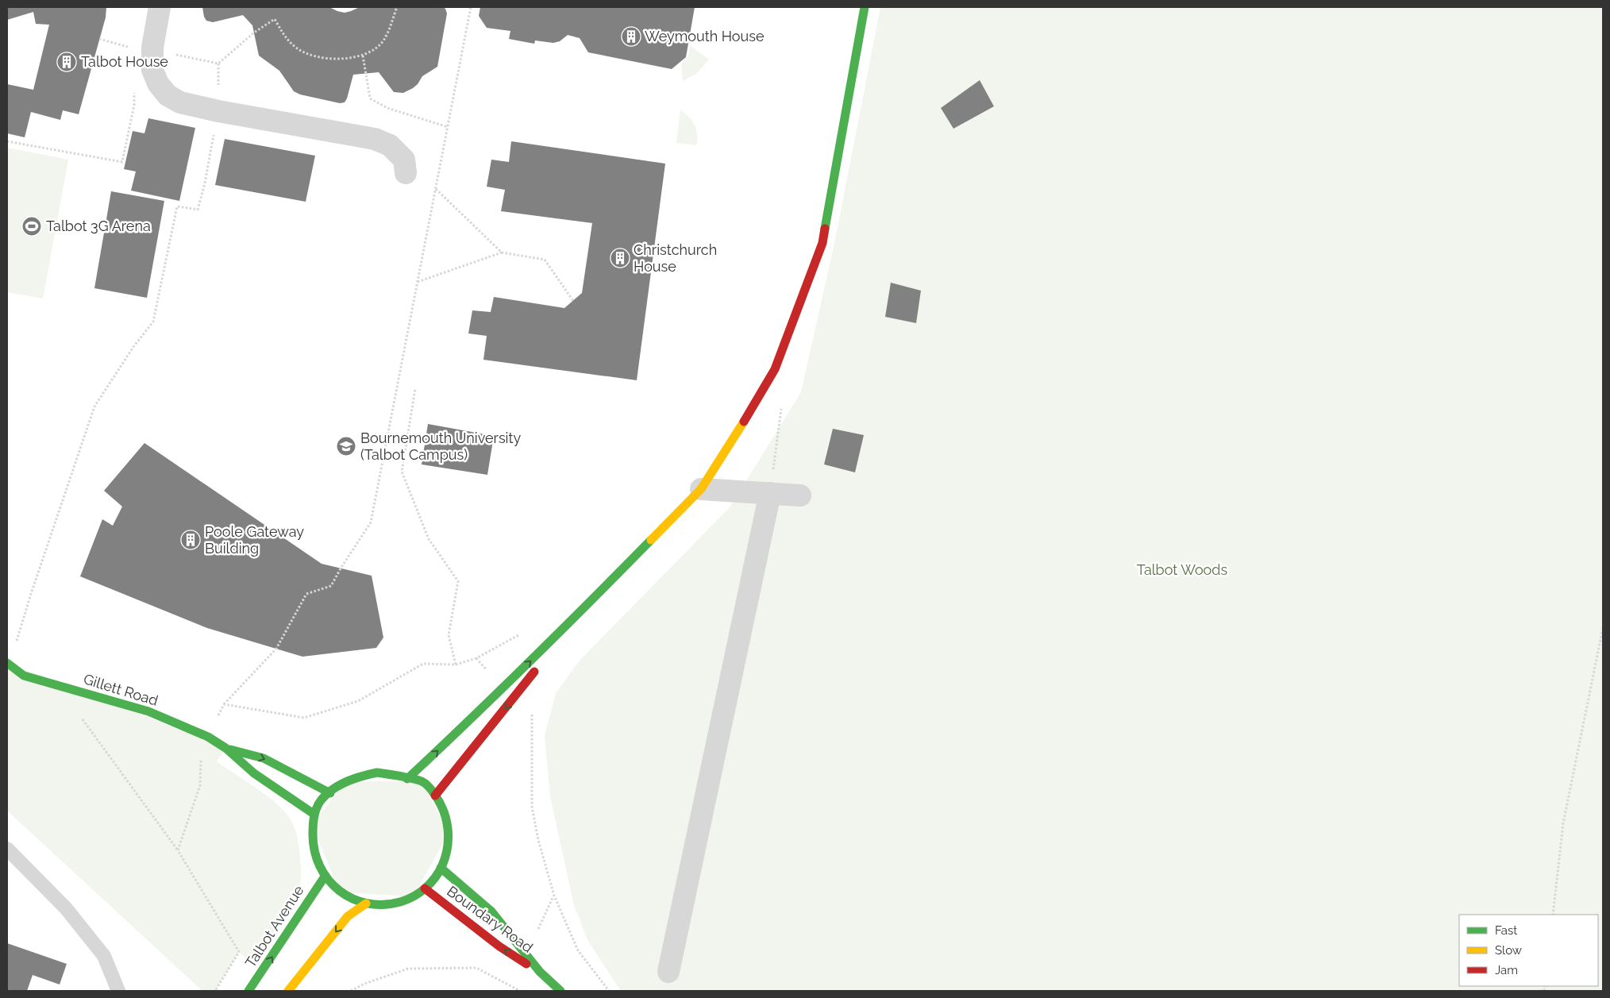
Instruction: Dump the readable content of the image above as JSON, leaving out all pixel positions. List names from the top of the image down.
{
  "streets": {
    "main road": ["Gillett Road", "Boundary Road", "Talbot Avenue"]
  },
  "crossings": [
    ["Gillett Road", "Boundary Road"],
    ["Gillett Road", "Talbot Avenue"],
    ["Boundary Road", "Talbot Avenue"]
  ],
  "parks": ["Talbot Woods"],
  "places": {
    "building": [
      "Weymouth House",
      "Talbot House",
      "Christchurch House",
      "Poole Gateway Building"
    ],
    "sports": ["Talbot 3G Arena"],
    "school or university": ["Bournemouth University (Talbot Campus)"]
  },
  "legend": ["Fast", "Slow", "Jam"]
}
